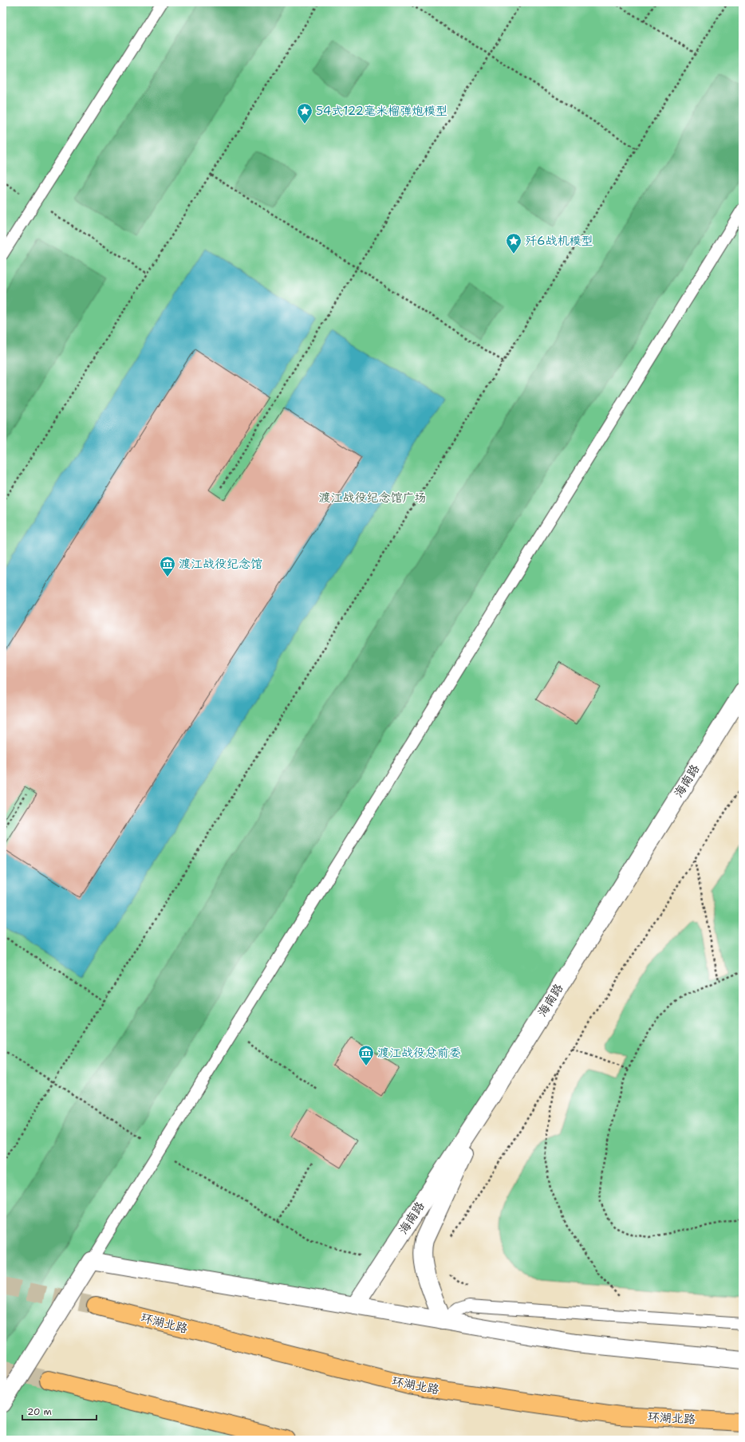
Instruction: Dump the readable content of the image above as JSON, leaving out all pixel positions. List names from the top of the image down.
{
  "streets": {
    "main road": ["环湖北路"],
    "street": ["海南路"]
  },
  "parks": ["渡江战役纪念馆广场"],
  "places": {
    "place": ["54式122毫米榴弹炮模型", "歼6战机模型"],
    "museum": ["渡江战役纪念馆", "渡江战役总前委"]
  },
  "scale_bar": "20 m"
}
